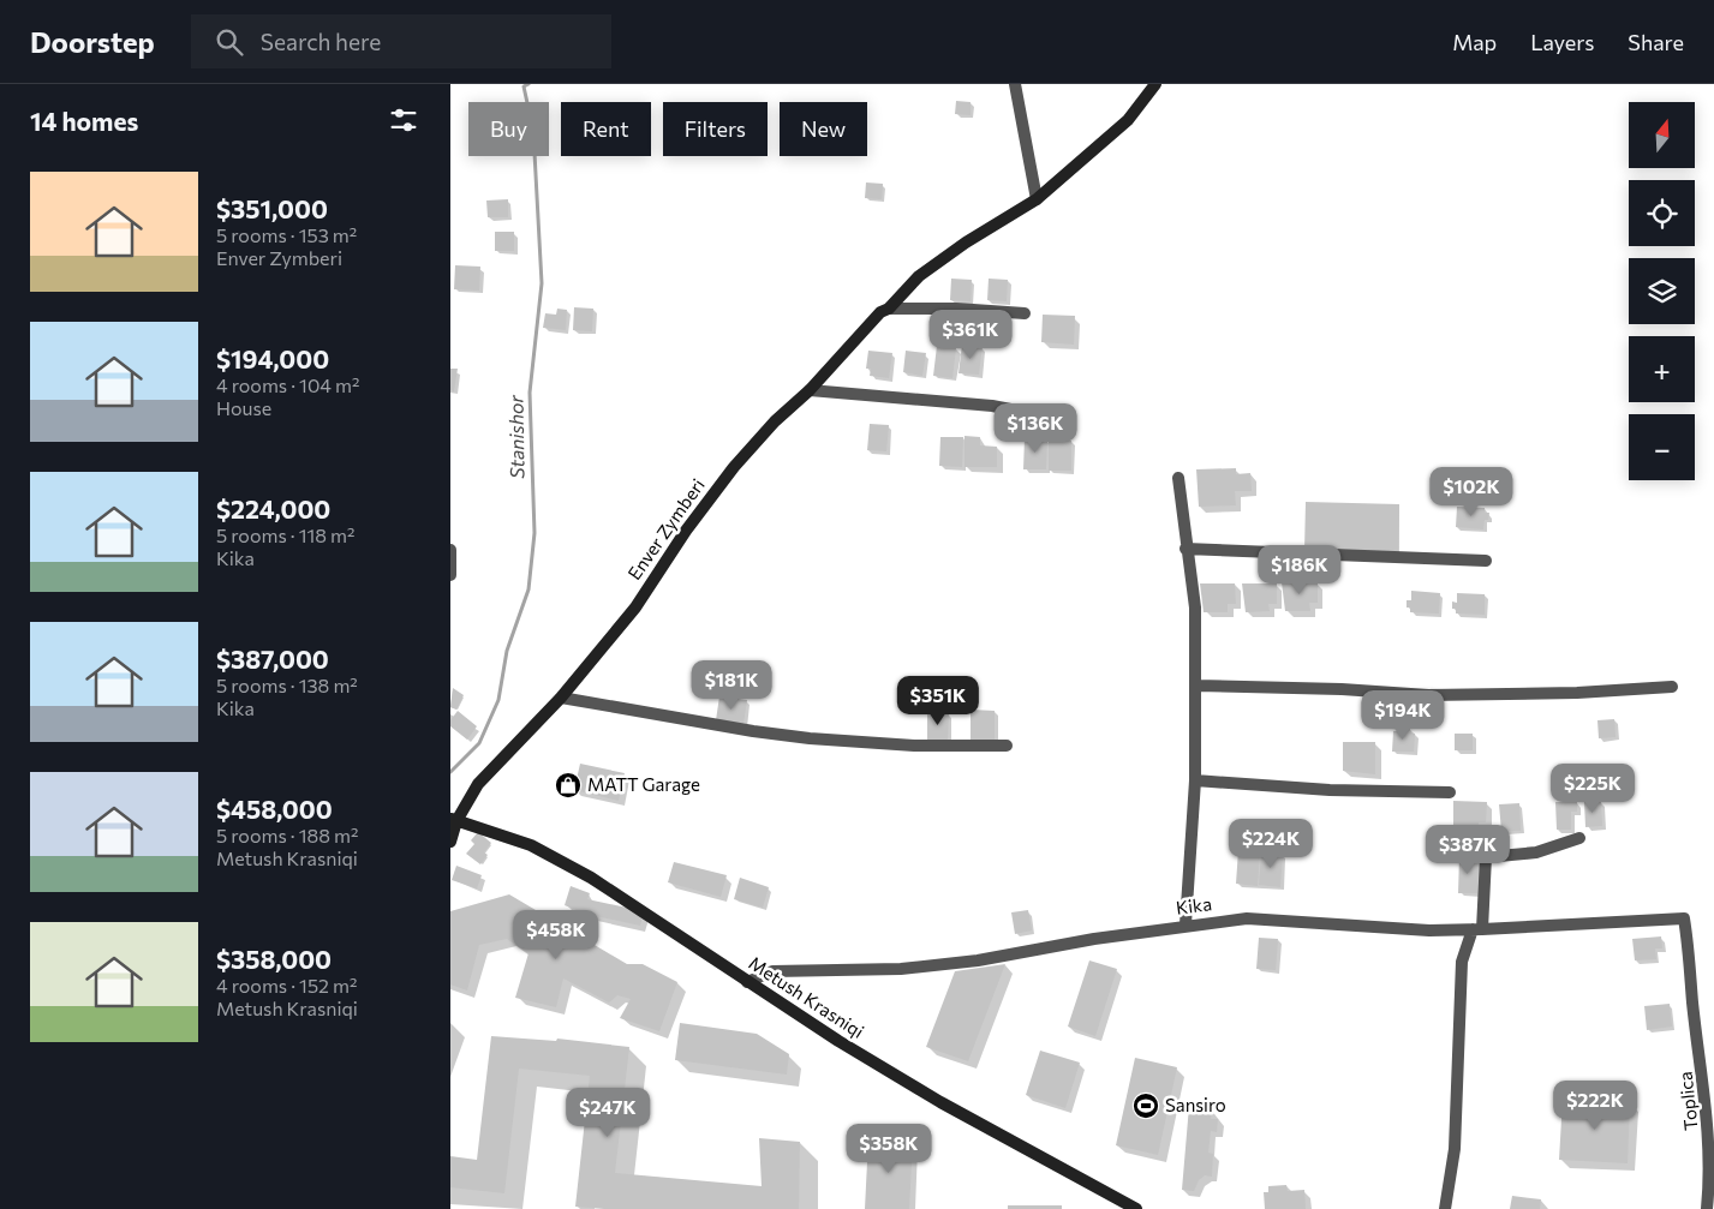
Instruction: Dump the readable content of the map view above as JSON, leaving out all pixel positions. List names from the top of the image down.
{
  "streets": {
    "street": [
      "Enver Zymberi",
      "Kika",
      "Metush Krasniqi",
      "Toplica"
    ]
  },
  "crossings": [
    ["Enver Zymberi", "Metush Krasniqi"],
    ["Kika", "Metush Krasniqi"],
    ["Kika", "Toplica"]
  ],
  "water": ["Stanishor"],
  "places": {
    "shop": ["MATT Garage"],
    "sports": ["Sansiro"]
  },
  "north": "top",
  "page": {
    "header": "Doorstep",
    "search": "Search here",
    "nav": ["Map", "Layers", "Share"],
    "heading": "14 homes",
    "map_buttons": ["+", "−"],
    "chip": [
      "Buy",
      "Rent",
      "Filters",
      "New"
    ],
    "list": [
      {
        "name": "$351,000",
        "note": "5 rooms · 153 m² · Enver Zymberi"
      },
      {
        "name": "$194,000",
        "note": "4 rooms · 104 m² · House"
      },
      {
        "name": "$224,000",
        "note": "5 rooms · 118 m² · Kika"
      },
      {
        "name": "$387,000",
        "note": "5 rooms · 138 m² · Kika"
      },
      {
        "name": "$458,000",
        "note": "5 rooms · 188 m² · Metush Krasniqi"
      },
      {
        "name": "$358,000",
        "note": "4 rooms · 152 m² · Metush Krasniqi"
      }
    ],
    "price": [
      "$361K",
      "$136K",
      "$102K",
      "$186K",
      "$181K",
      "$351K",
      "$194K",
      "$225K",
      "$224K",
      "$387K",
      "$458K",
      "$222K",
      "$247K",
      "$358K"
    ]
  }
}
